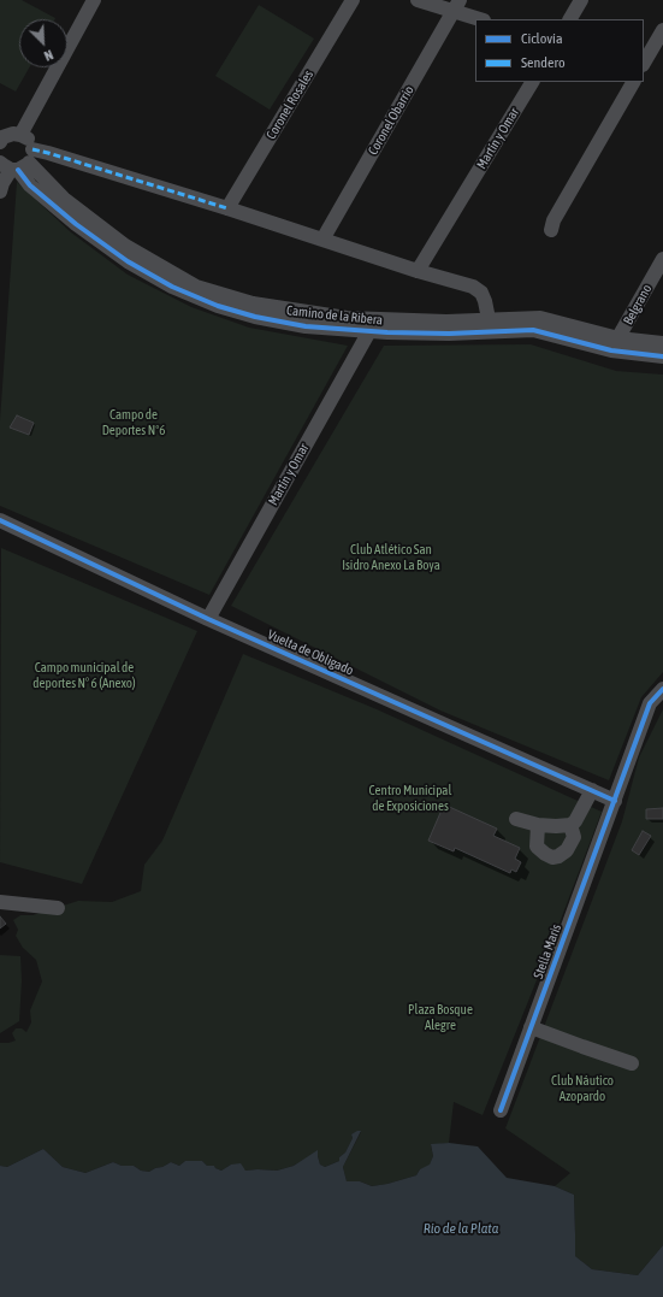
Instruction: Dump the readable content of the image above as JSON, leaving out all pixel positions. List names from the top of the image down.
{
  "streets": {
    "street": [
      "Coronel Rosales",
      "Coronel Obarrio",
      "Martín y Omar",
      "Belgrano",
      "Camino de la Ribera",
      "Vuelta de Obligado",
      "Stella Maris"
    ]
  },
  "crossings": [
    ["Martín y Omar", "Camino de la Ribera"],
    ["Martín y Omar", "Vuelta de Obligado"],
    ["Belgrano", "Camino de la Ribera"],
    ["Vuelta de Obligado", "Stella Maris"]
  ],
  "water": ["Río de la Plata"],
  "parks": [
    "Campo de Deportes Nº6",
    "Club Atlético San Isidro Anexo La Boya",
    "Campo municipal de deportes N° 6 (Anexo)",
    "Centro Municipal de Exposiciones",
    "Plaza Bosque Alegre",
    "Club Náutico Azopardo"
  ],
  "legend": ["Ciclovía", "Sendero"],
  "north": "bottom right"
}
